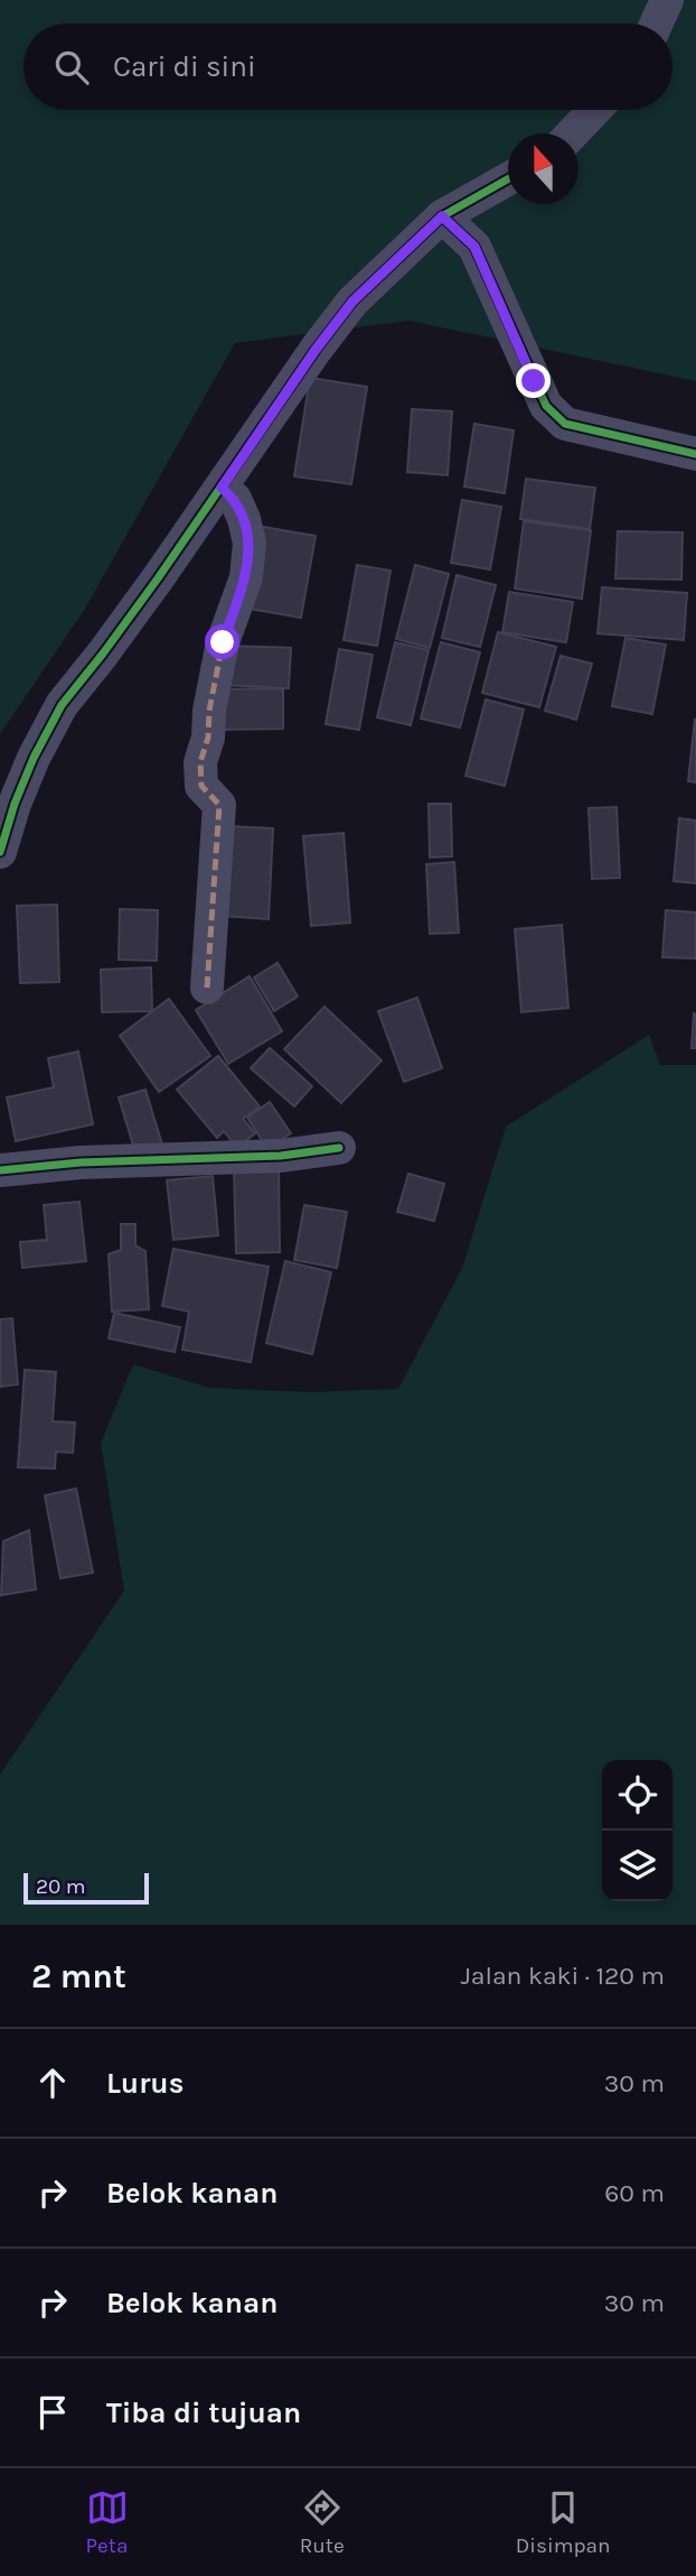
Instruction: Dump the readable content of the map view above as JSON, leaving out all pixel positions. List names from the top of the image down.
{
  "scale_bar": "20 m",
  "north": "top",
  "page": {
    "search": "Cari di sini",
    "scale": "20 m",
    "heading": ["2 mnt", "Jalan kaki · 120 m"],
    "list": [
      ["Lurus", "30 m"],
      ["Belok kanan", "60 m"],
      ["Belok kanan", "30 m"],
      "Tiba di tujuan"
    ],
    "nav": ["Peta", "Rute", "Disimpan"]
  }
}
